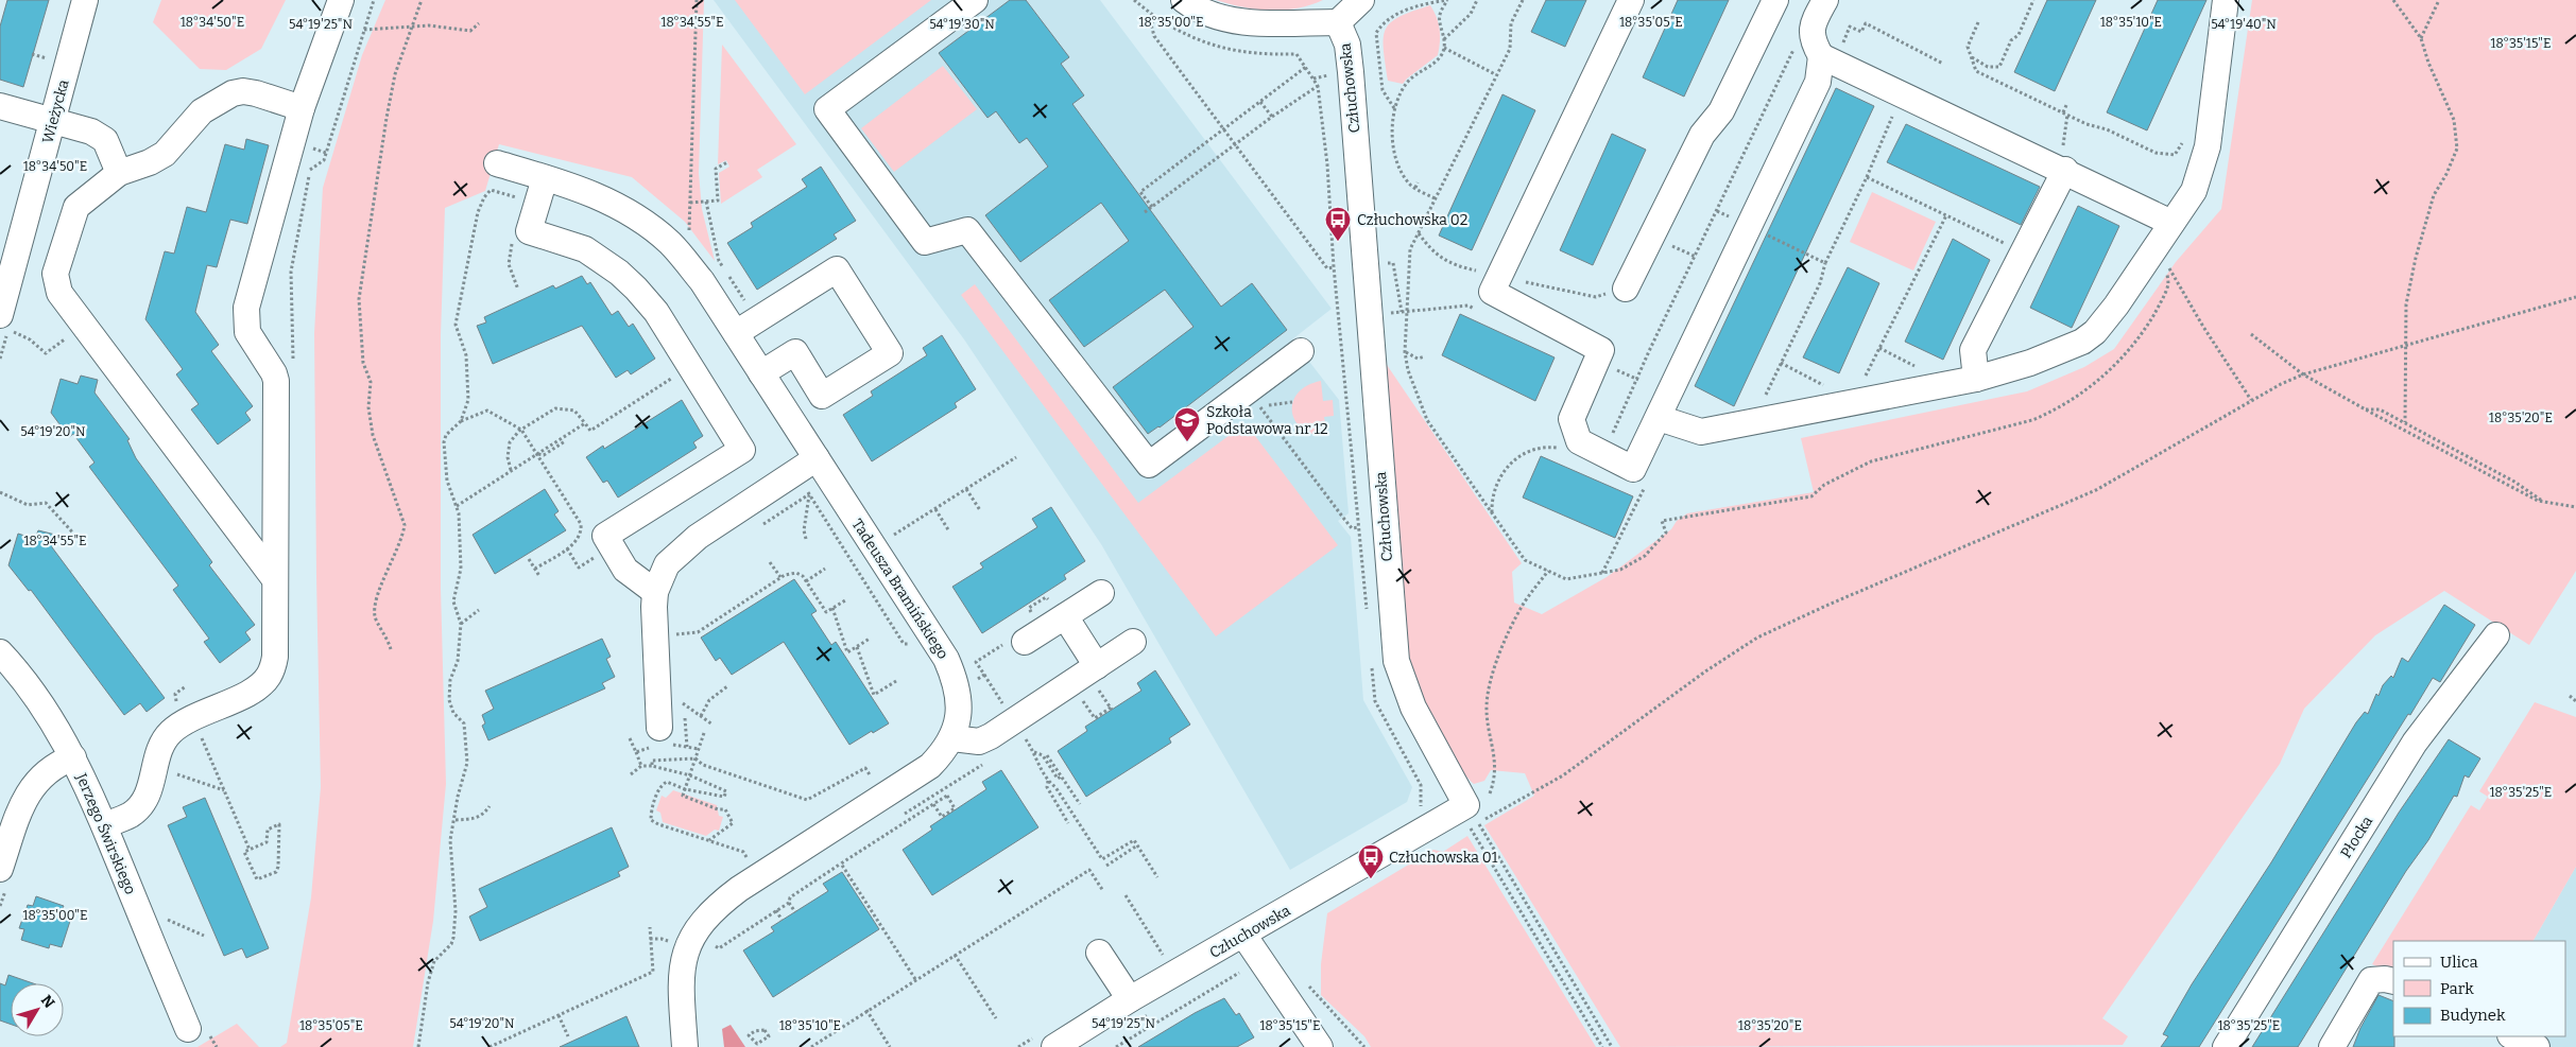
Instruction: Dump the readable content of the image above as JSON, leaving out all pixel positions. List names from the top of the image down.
{
  "streets": {
    "street": [
      "Człuchowska",
      "Wieżycka",
      "Tadeusza Bramińskiego",
      "Jerzego Świrskiego",
      "Płocka"
    ]
  },
  "places": {
    "bus stop": ["Człuchowska 02", "Człuchowska 01"],
    "school or university": ["Szkoła Podstawowa nr 12"]
  },
  "legend": ["Ulica", "Park", "Budynek"],
  "north": "top right",
  "coordinates": [
    "18°34'50\"E",
    "18°34'55\"E",
    "18°35'00\"E",
    "18°35'05\"E",
    "18°35'10\"E",
    "54°19'25\"N",
    "54°19'40\"N",
    "54°19'30\"N",
    "18°35'15\"E",
    "18°35'20\"E",
    "54°19'20\"N",
    "18°35'25\"E"
  ]
}
